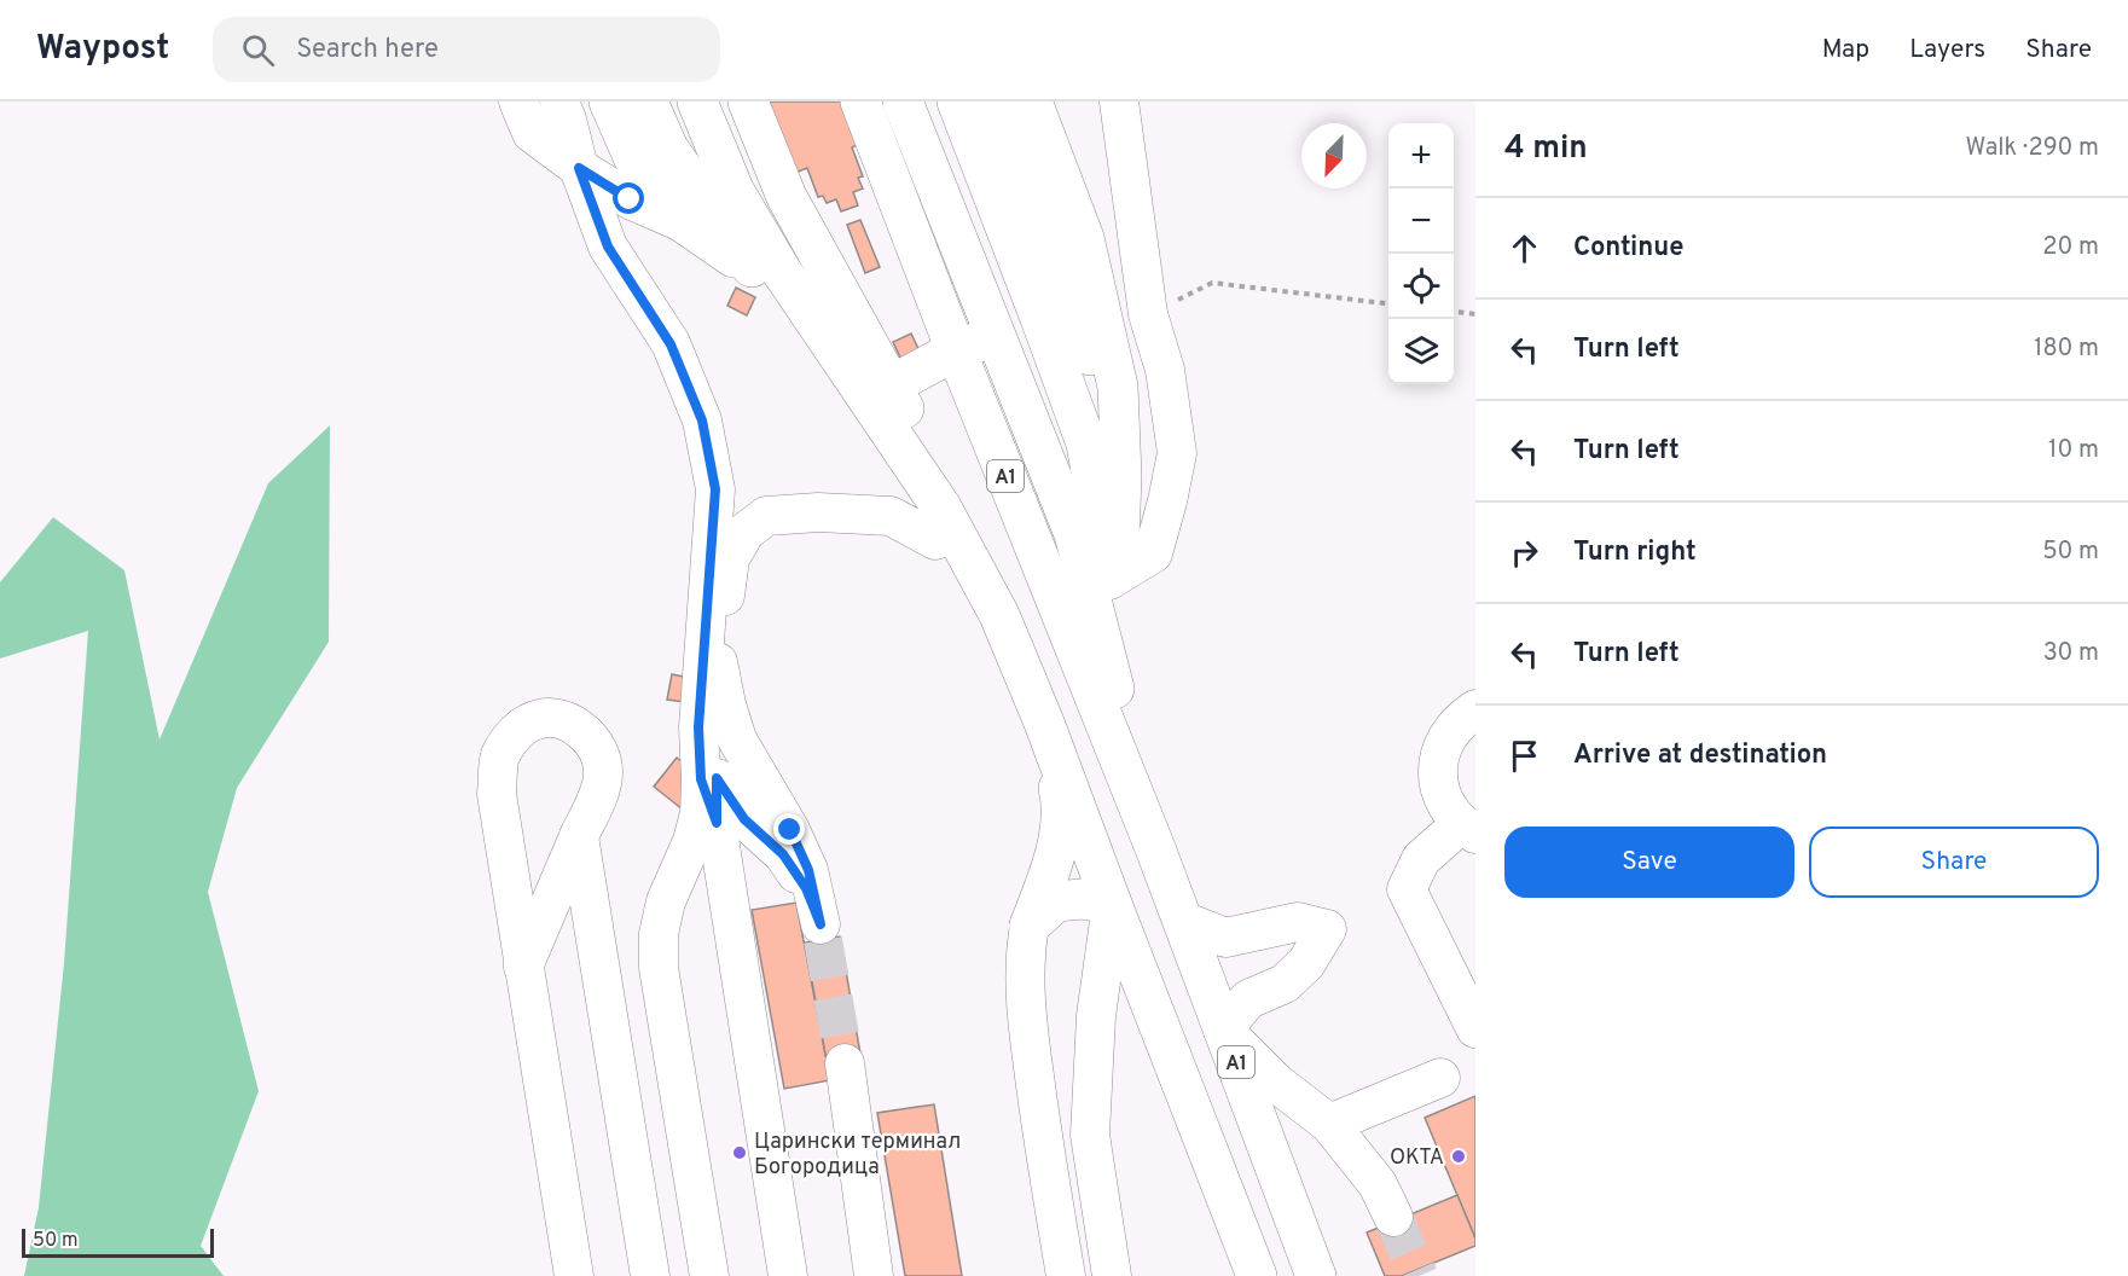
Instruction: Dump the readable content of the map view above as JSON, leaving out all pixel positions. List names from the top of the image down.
{
  "streets": {
    "highway": ["A1"]
  },
  "places": ["Царински терминал Богородица", "OKTA"],
  "scale_bar": "50 m",
  "north": "bottom left",
  "page": {
    "header": "Waypost",
    "search": "Search here",
    "nav": ["Map", "Layers", "Share"],
    "heading": ["4 min", "Walk · 290 m"],
    "map_buttons": ["+", "−"],
    "list": [
      ["Continue", "20 m"],
      ["Turn left", "180 m"],
      ["Turn left", "10 m"],
      ["Turn right", "50 m"],
      ["Turn left", "30 m"],
      "Arrive at destination"
    ],
    "buttons": ["Save", "Share"],
    "scale": "50 m"
  }
}
